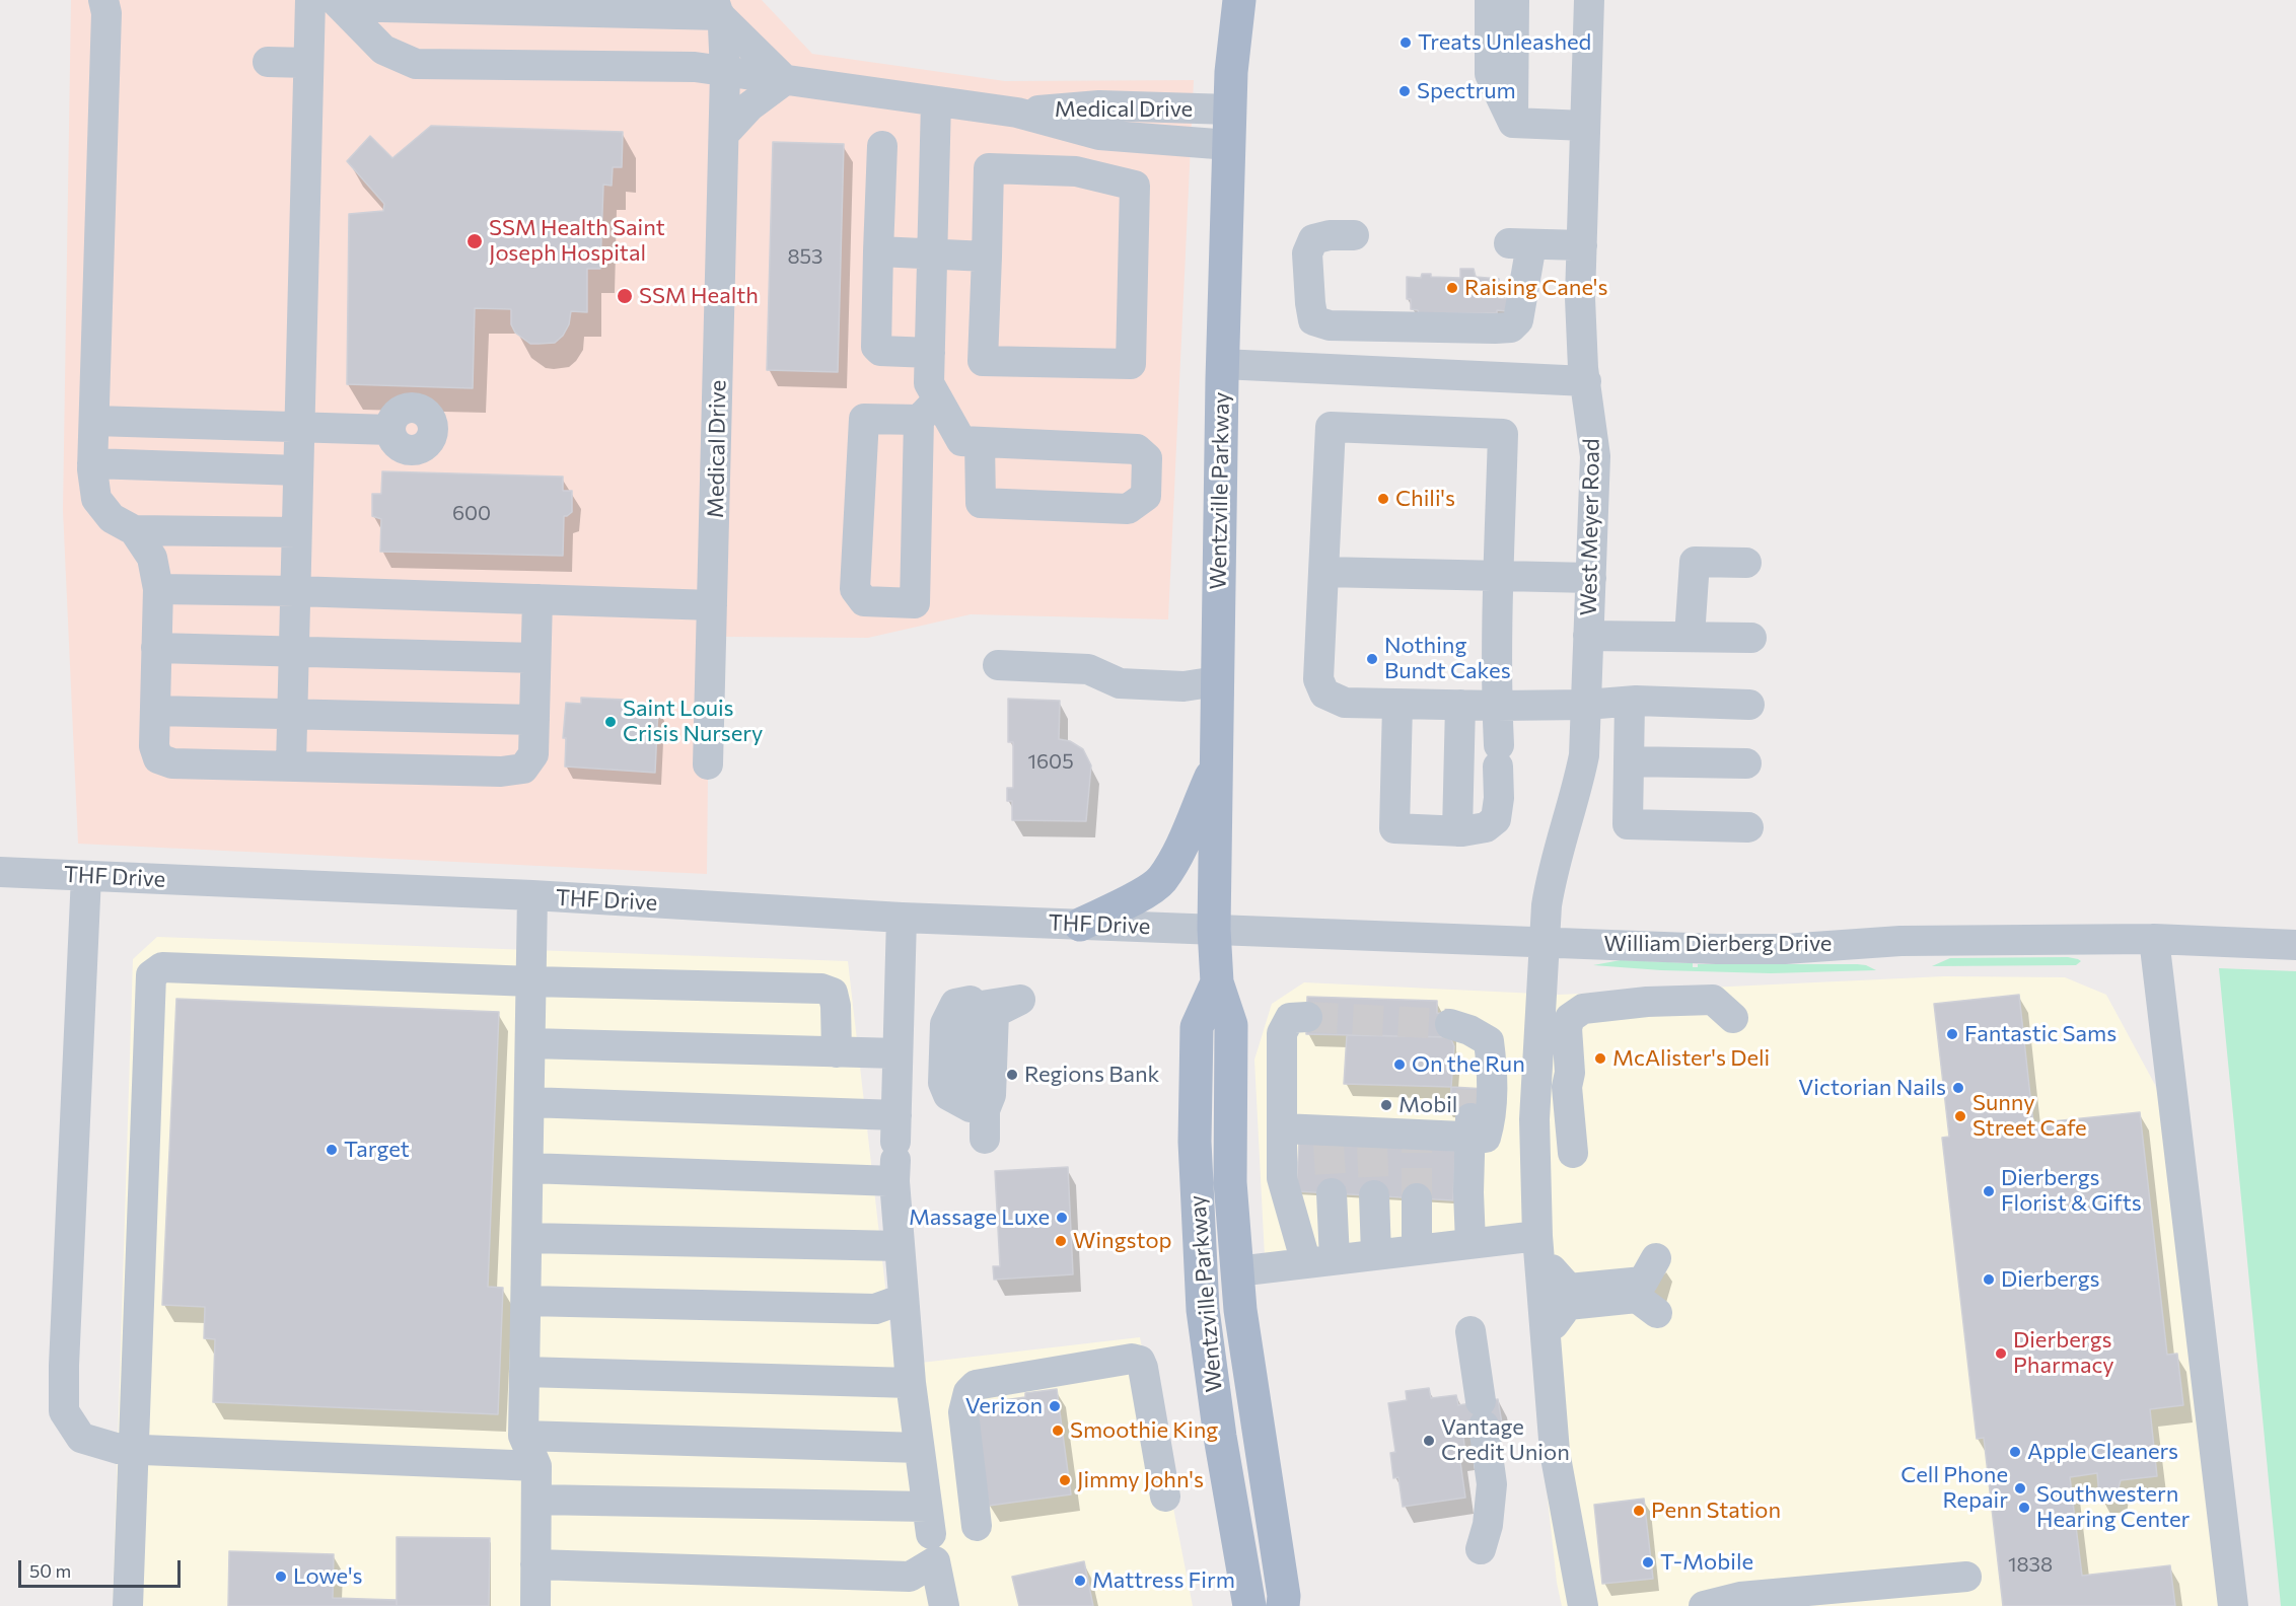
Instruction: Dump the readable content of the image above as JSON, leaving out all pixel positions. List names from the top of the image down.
{
  "streets": {
    "main road": ["Wentzville Parkway"],
    "street": [
      "Medical Drive",
      "West Meyer Road",
      "THF Drive",
      "William Dierberg Drive"
    ]
  },
  "crossings": [
    ["Medical Drive", "Wentzville Parkway"],
    ["Wentzville Parkway", "THF Drive"],
    ["Wentzville Parkway", "William Dierberg Drive"],
    ["West Meyer Road", "William Dierberg Drive"],
    ["THF Drive", "William Dierberg Drive"]
  ],
  "places": [
    "Treats Unleashed",
    "Spectrum",
    "SSM Health Saint Joseph Hospital",
    "Raising Cane's",
    "SSM Health",
    "Chili's",
    "Nothing Bundt Cakes",
    "Saint Louis Crisis Nursery",
    "Fantastic Sams",
    "McAlister's Deli",
    "On the Run",
    "Regions Bank",
    "Victorian Nails",
    "Mobil",
    "Sunny Street Cafe",
    "Target",
    "Dierbergs Florist & Gifts",
    "Massage Luxe",
    "Wingstop",
    "Dierbergs",
    "Dierbergs Pharmacy",
    "Verizon",
    "Smoothie King",
    "Vantage Credit Union",
    "Apple Cleaners",
    "Jimmy John's",
    "Cell Phone Repair",
    "Southwestern Hearing Center",
    "Penn Station",
    "T-Mobile",
    "Lowe's",
    "Mattress Firm"
  ],
  "house_numbers": [
    "853",
    "600",
    "1605",
    "1838"
  ],
  "scale_bar": "50 m"
}
